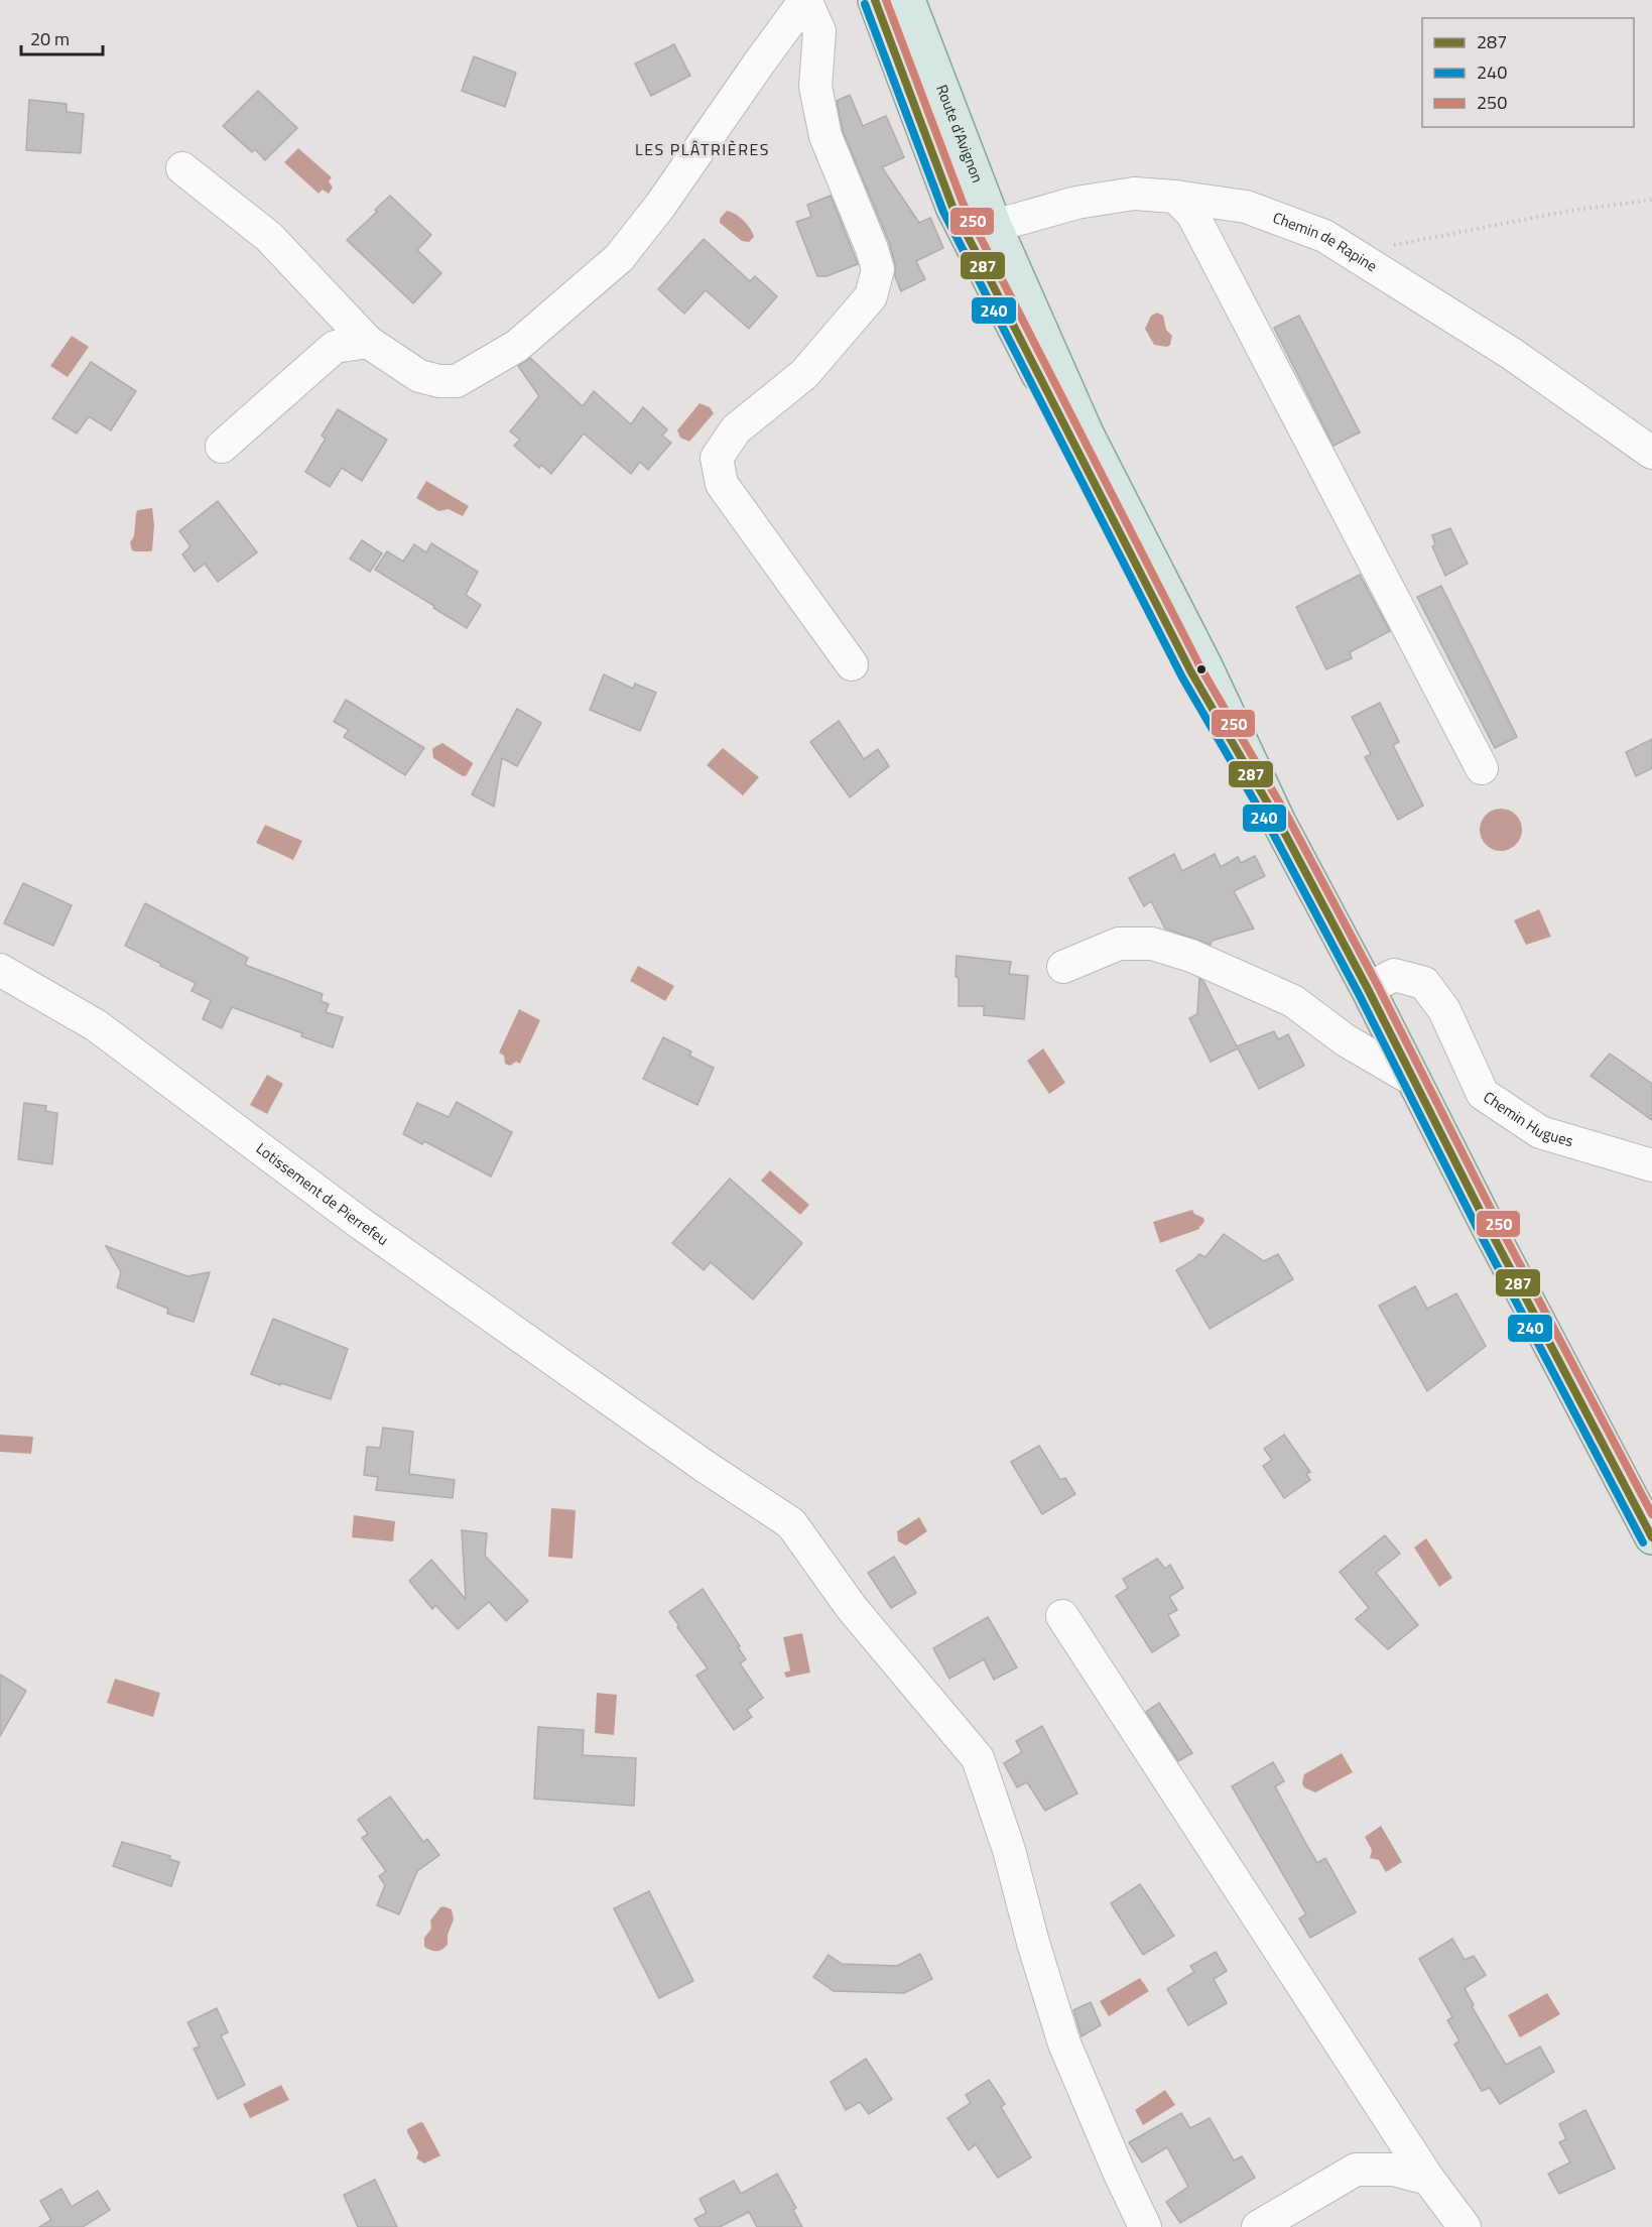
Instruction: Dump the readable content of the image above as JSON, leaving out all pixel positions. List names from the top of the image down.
{
  "streets": {
    "main road": ["Route d'Avignon"],
    "street": ["Chemin de Rapine", "Chemin Hugues", "Lotissement de Pierrefeu"]
  },
  "crossings": [
    ["Route d'Avignon", "Chemin de Rapine"],
    ["Route d'Avignon", "Chemin Hugues"]
  ],
  "districts": ["LES PLÂTRIÈRES"],
  "lines": ["transit line 287", "transit line 250", "transit line 240"],
  "legend": ["287", "240", "250"],
  "scale_bar": "20 m"
}
